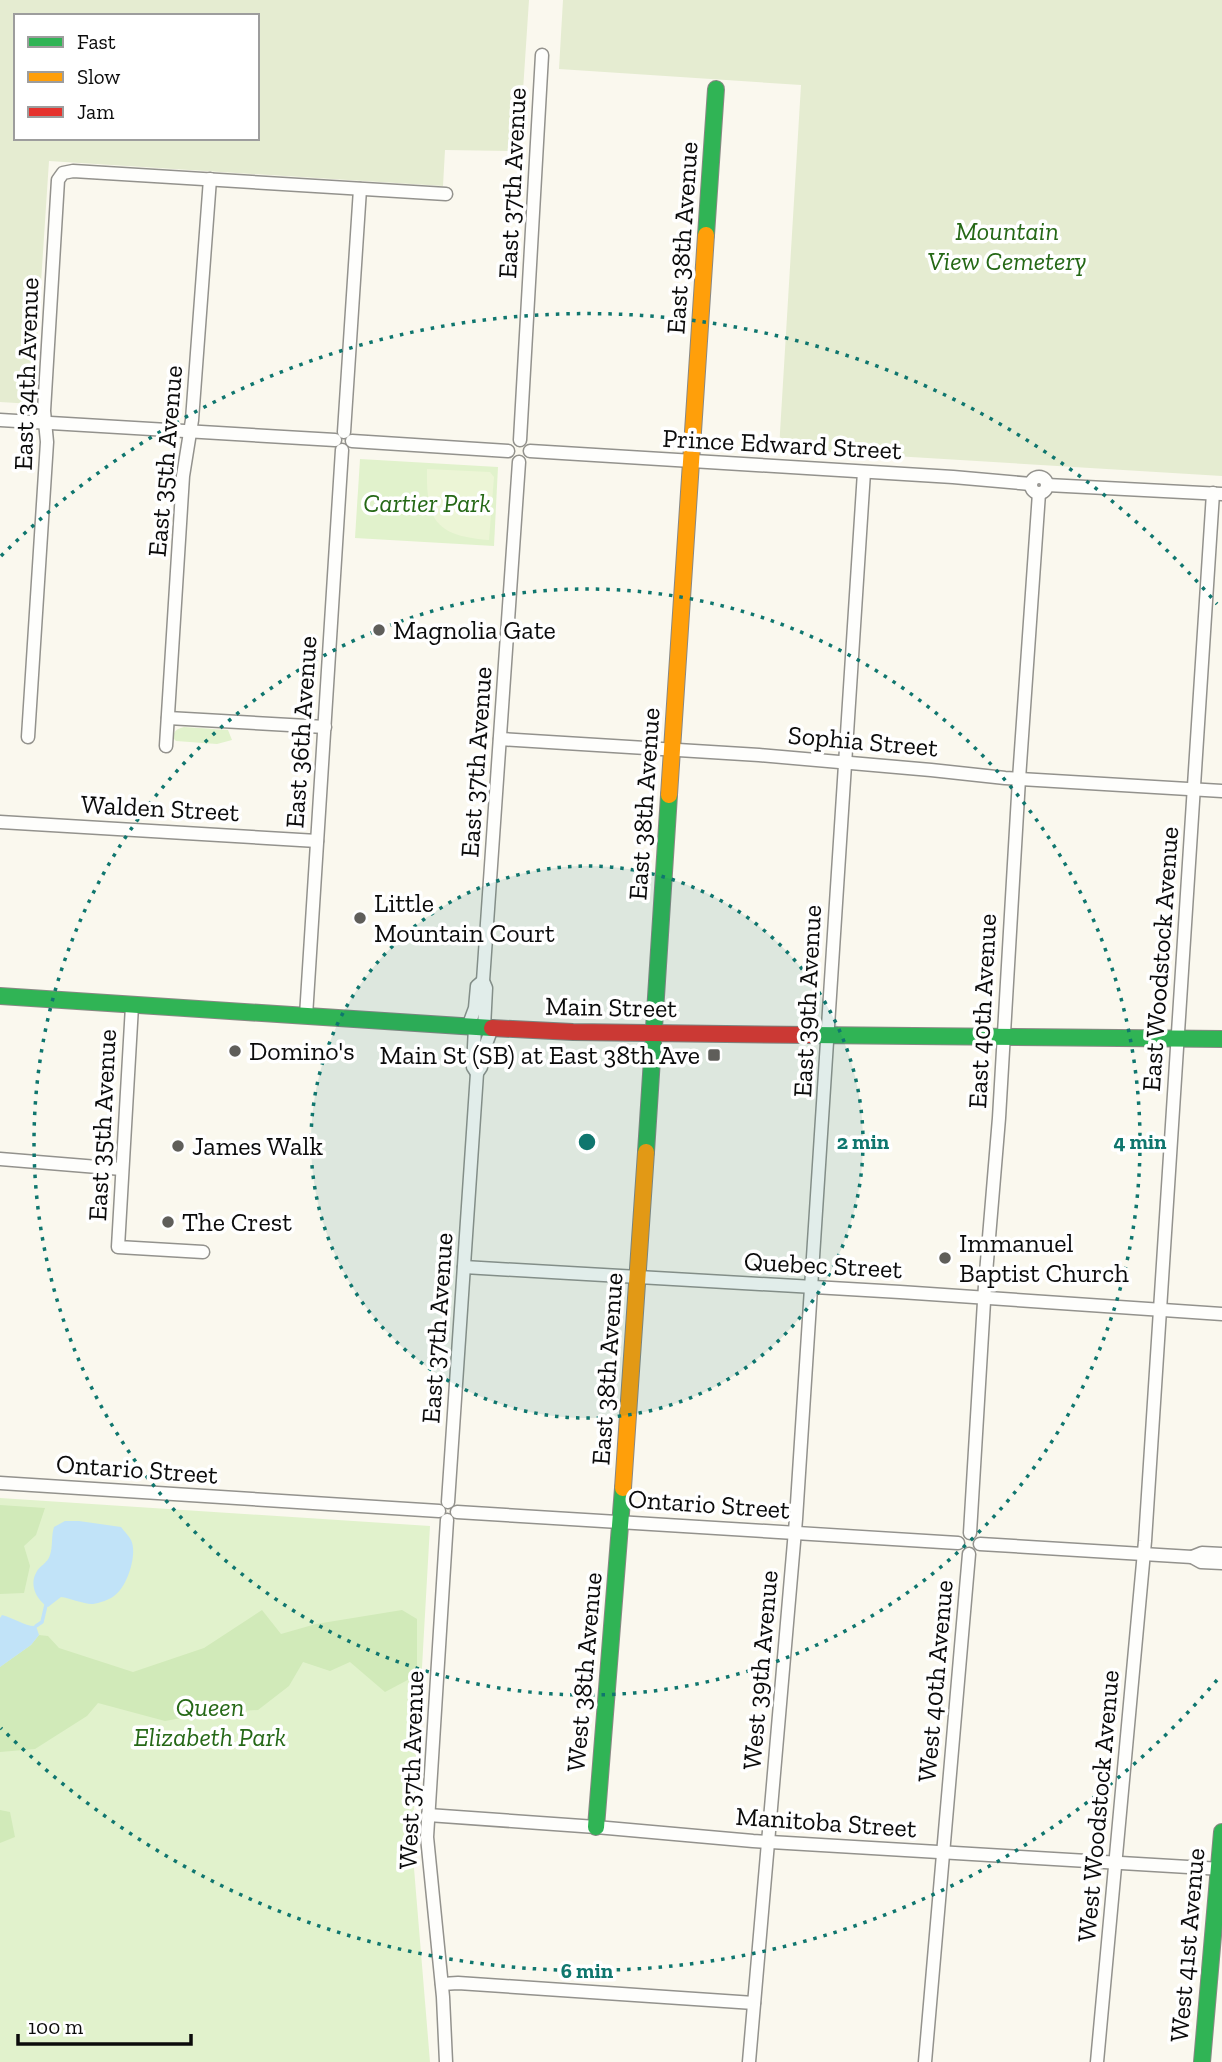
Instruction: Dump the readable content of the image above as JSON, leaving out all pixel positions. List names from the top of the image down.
{
  "streets": {
    "street": [
      "East 37th Avenue",
      "East 38th Avenue",
      "East 34th Avenue",
      "Prince Edward Street",
      "East 35th Avenue",
      "East 36th Avenue",
      "Sophia Street",
      "Walden Street",
      "East Woodstock Avenue",
      "East 39th Avenue",
      "Main Street",
      "East 40th Avenue",
      "Quebec Street",
      "Ontario Street",
      "West 39th Avenue",
      "West 38th Avenue",
      "West 40th Avenue",
      "West 37th Avenue",
      "West Woodstock Avenue",
      "Manitoba Street",
      "West 41st Avenue"
    ]
  },
  "crossings": [
    ["East 37th Avenue", "Prince Edward Street"],
    ["East 37th Avenue", "Sophia Street"],
    ["East 37th Avenue", "Main Street"],
    ["East 37th Avenue", "Quebec Street"],
    ["East 37th Avenue", "Ontario Street"],
    ["East 37th Avenue", "West 37th Avenue"],
    ["East 38th Avenue", "Prince Edward Street"],
    ["East 38th Avenue", "Sophia Street"],
    ["East 38th Avenue", "Main Street"],
    ["East 38th Avenue", "Quebec Street"],
    ["East 38th Avenue", "Ontario Street"],
    ["East 38th Avenue", "West 38th Avenue"],
    ["East 34th Avenue", "East 35th Avenue"],
    ["Prince Edward Street", "East Woodstock Avenue"],
    ["Prince Edward Street", "East 39th Avenue"],
    ["Prince Edward Street", "East 40th Avenue"],
    ["East 35th Avenue", "Main Street"],
    ["East 36th Avenue", "Walden Street"],
    ["East 36th Avenue", "Main Street"],
    ["Sophia Street", "East Woodstock Avenue"],
    ["Sophia Street", "East 39th Avenue"],
    ["Sophia Street", "East 40th Avenue"],
    ["East Woodstock Avenue", "Main Street"],
    ["East Woodstock Avenue", "Quebec Street"],
    ["East Woodstock Avenue", "West Woodstock Avenue"],
    ["East 39th Avenue", "Main Street"],
    ["East 39th Avenue", "Quebec Street"],
    ["East 39th Avenue", "Ontario Street"],
    ["East 39th Avenue", "West 39th Avenue"],
    ["Main Street", "East 40th Avenue"],
    ["East 40th Avenue", "Quebec Street"],
    ["East 40th Avenue", "Ontario Street"],
    ["East 40th Avenue", "West 40th Avenue"],
    ["Ontario Street", "West 39th Avenue"],
    ["Ontario Street", "West 38th Avenue"],
    ["Ontario Street", "West 40th Avenue"],
    ["Ontario Street", "West 37th Avenue"],
    ["West 39th Avenue", "Manitoba Street"],
    ["West 38th Avenue", "Manitoba Street"],
    ["West 40th Avenue", "Manitoba Street"],
    ["West 37th Avenue", "Manitoba Street"],
    ["West Woodstock Avenue", "Manitoba Street"],
    ["Manitoba Street", "West 41st Avenue"]
  ],
  "parks": ["Mountain View Cemetery", "Cartier Park", "Queen Elizabeth Park"],
  "places": {
    "other": [
      "Magnolia Gate",
      "Little Mountain Court",
      "Domino's",
      "James Walk",
      "The Crest",
      "Immanuel Baptist Church"
    ],
    "transit": ["Main St (SB) at East 38th Ave"]
  },
  "legend": ["Fast", "Slow", "Jam"],
  "scale_bar": "100 m",
  "rings": ["2 min", "4 min", "6 min"]
}
